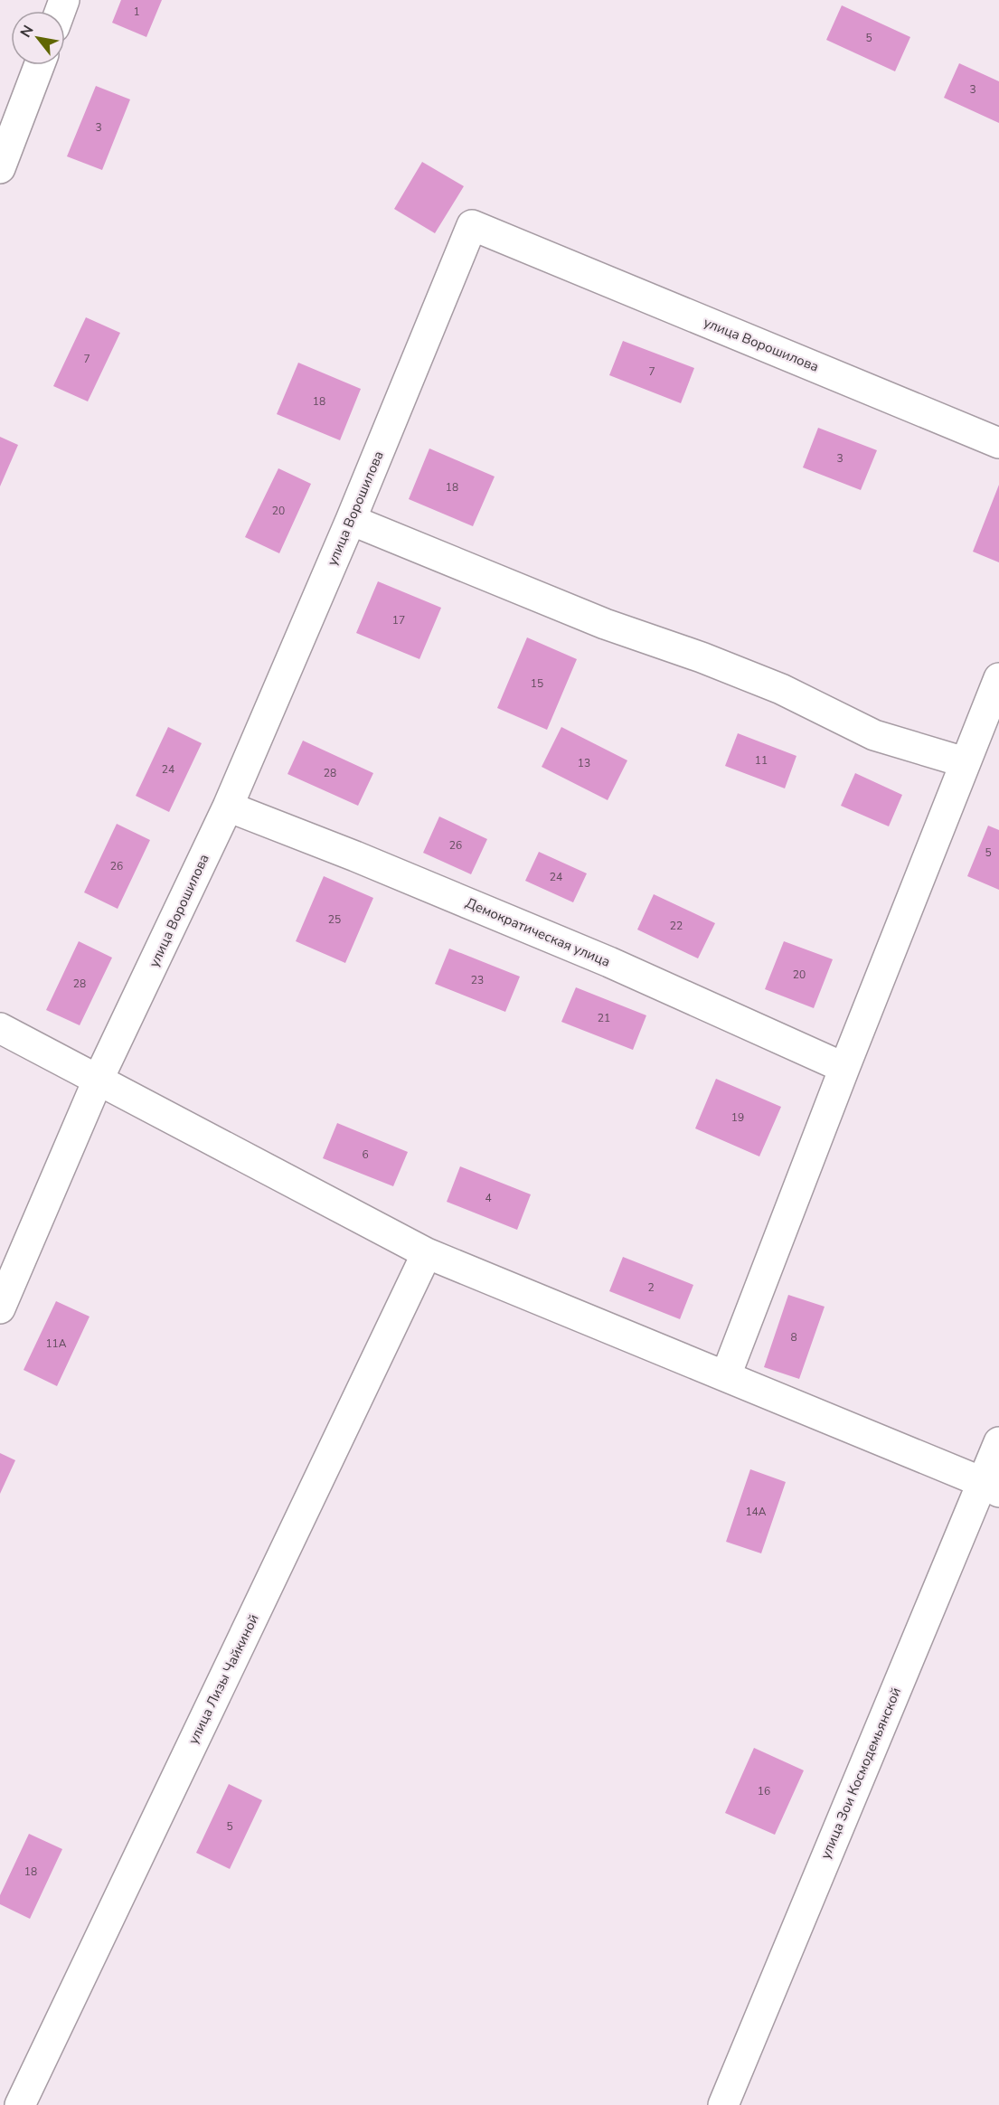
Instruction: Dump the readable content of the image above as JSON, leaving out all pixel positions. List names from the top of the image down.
{
  "streets": {
    "street": [
      "улица Ворошилова",
      "Демократическая улица",
      "улица Лизы Чайкиной",
      "улица Зои Космодемьянской"
    ]
  },
  "crossings": [
    ["улица Ворошилова", "Демократическая улица"]
  ],
  "house_numbers": [
    "1",
    "5",
    "3",
    "3",
    "7",
    "7",
    "18",
    "3",
    "18",
    "20",
    "17",
    "15",
    "11",
    "13",
    "24",
    "28",
    "26",
    "5",
    "26",
    "24",
    "25",
    "22",
    "20",
    "23",
    "28",
    "21",
    "19",
    "6",
    "4",
    "2",
    "8",
    "11А",
    "14А",
    "16",
    "5",
    "18"
  ],
  "north": "top left"
}
